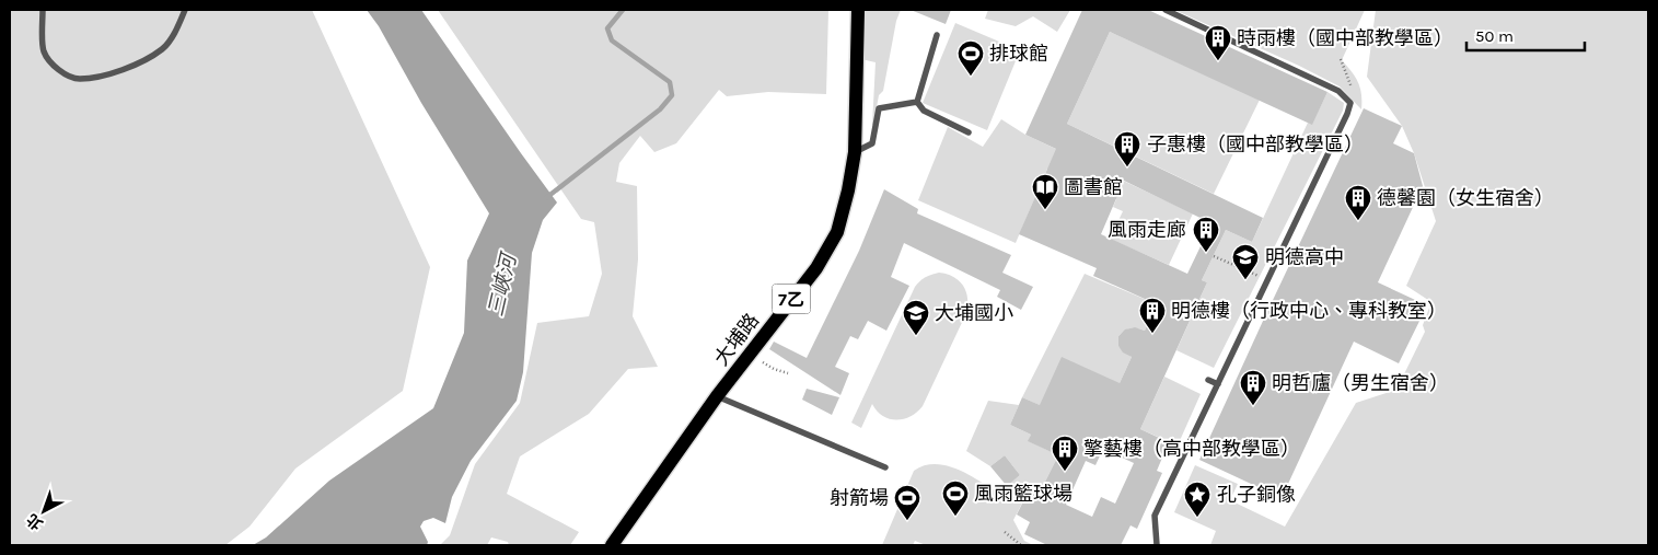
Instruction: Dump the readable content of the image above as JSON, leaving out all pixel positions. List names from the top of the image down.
{
  "streets": {
    "main road": ["7乙", "大埔路"]
  },
  "water": ["三峽河"],
  "places": {
    "building": [
      "時雨樓（國中部教學區）",
      "子惠樓（國中部教學區）",
      "德馨園（女生宿舍）",
      "風雨走廊",
      "明德樓（行政中心、專科教室）",
      "明哲廬（男生宿舍）",
      "擎藝樓（高中部教學區）"
    ],
    "sports": ["排球館", "風雨籃球場", "射箭場"],
    "library": ["圖書館"],
    "school or university": ["明德高中", "大埔國小"],
    "place": ["孔子銅像"]
  },
  "scale_bar": "50 m",
  "north": "bottom left"
}
